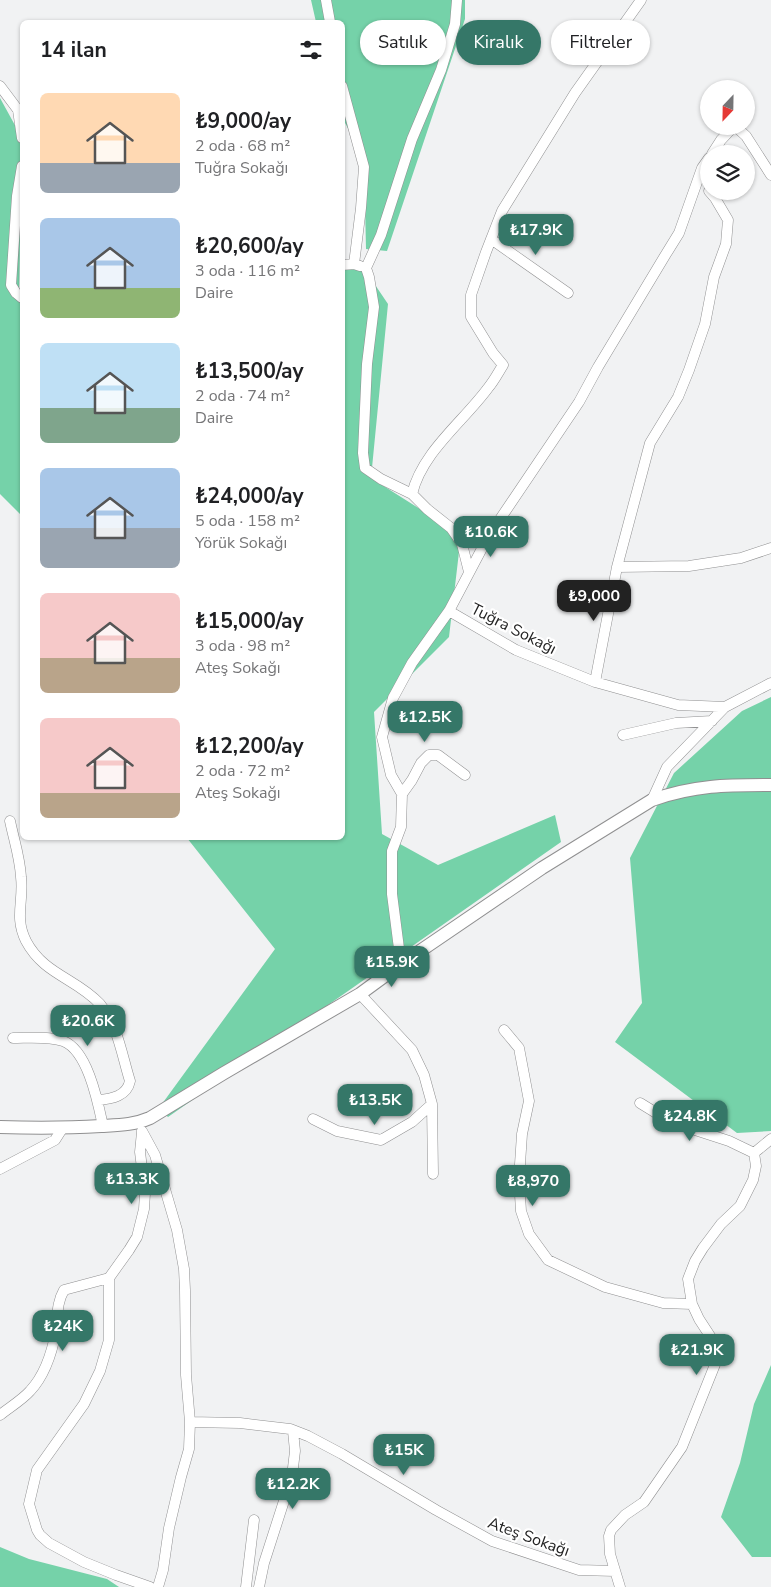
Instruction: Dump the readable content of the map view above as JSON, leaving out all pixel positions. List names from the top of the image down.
{
  "streets": {
    "street": ["Tuğra Sokağı", "Ateş Sokağı"]
  },
  "north": "bottom",
  "page": {
    "chip": ["Satılık", "Kiralık", "Filtreler"],
    "heading": "14 ilan",
    "list": [
      {
        "name": "₺9,000/ay",
        "note": "2 oda · 68 m² · Tuğra Sokağı"
      },
      {
        "name": "₺20,600/ay",
        "note": "3 oda · 116 m² · Daire"
      },
      {
        "name": "₺13,500/ay",
        "note": "2 oda · 74 m² · Daire"
      },
      {
        "name": "₺24,000/ay",
        "note": "5 oda · 158 m² · Yörük Sokağı"
      },
      {
        "name": "₺15,000/ay",
        "note": "3 oda · 98 m² · Ateş Sokağı"
      },
      {
        "name": "₺12,200/ay",
        "note": "2 oda · 72 m² · Ateş Sokağı"
      }
    ],
    "price": [
      "₺17.9K",
      "₺10.6K",
      "₺9,000",
      "₺12.5K",
      "₺15.9K",
      "₺20.6K",
      "₺13.5K",
      "₺24.8K",
      "₺13.3K",
      "₺8,970",
      "₺24K",
      "₺21.9K",
      "₺15K",
      "₺12.2K"
    ]
  }
}
